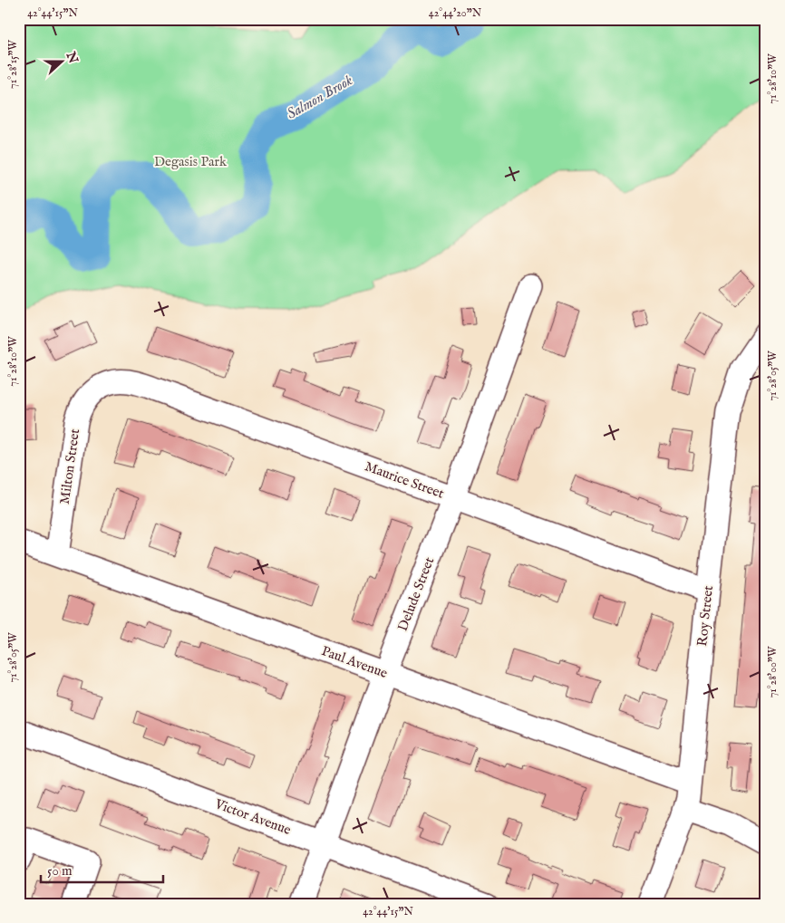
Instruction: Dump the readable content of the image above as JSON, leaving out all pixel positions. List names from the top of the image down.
{
  "streets": {
    "street": [
      "Milton Street",
      "Maurice Street",
      "Delude Street",
      "Roy Street",
      "Paul Avenue",
      "Victor Avenue"
    ]
  },
  "crossings": [
    ["Milton Street", "Maurice Street"],
    ["Milton Street", "Paul Avenue"],
    ["Maurice Street", "Delude Street"],
    ["Maurice Street", "Roy Street"],
    ["Delude Street", "Paul Avenue"],
    ["Delude Street", "Victor Avenue"],
    ["Roy Street", "Paul Avenue"]
  ],
  "water": ["Salmon Brook"],
  "parks": ["Degasis Park"],
  "scale_bar": "50 m",
  "north": "right",
  "coordinates": [
    "42°44'15\"N",
    "42°44'20\"N",
    "71°28'15\"W",
    "71°28'10\"W",
    "71°28'05\"W",
    "71°28'00\"W"
  ]
}
